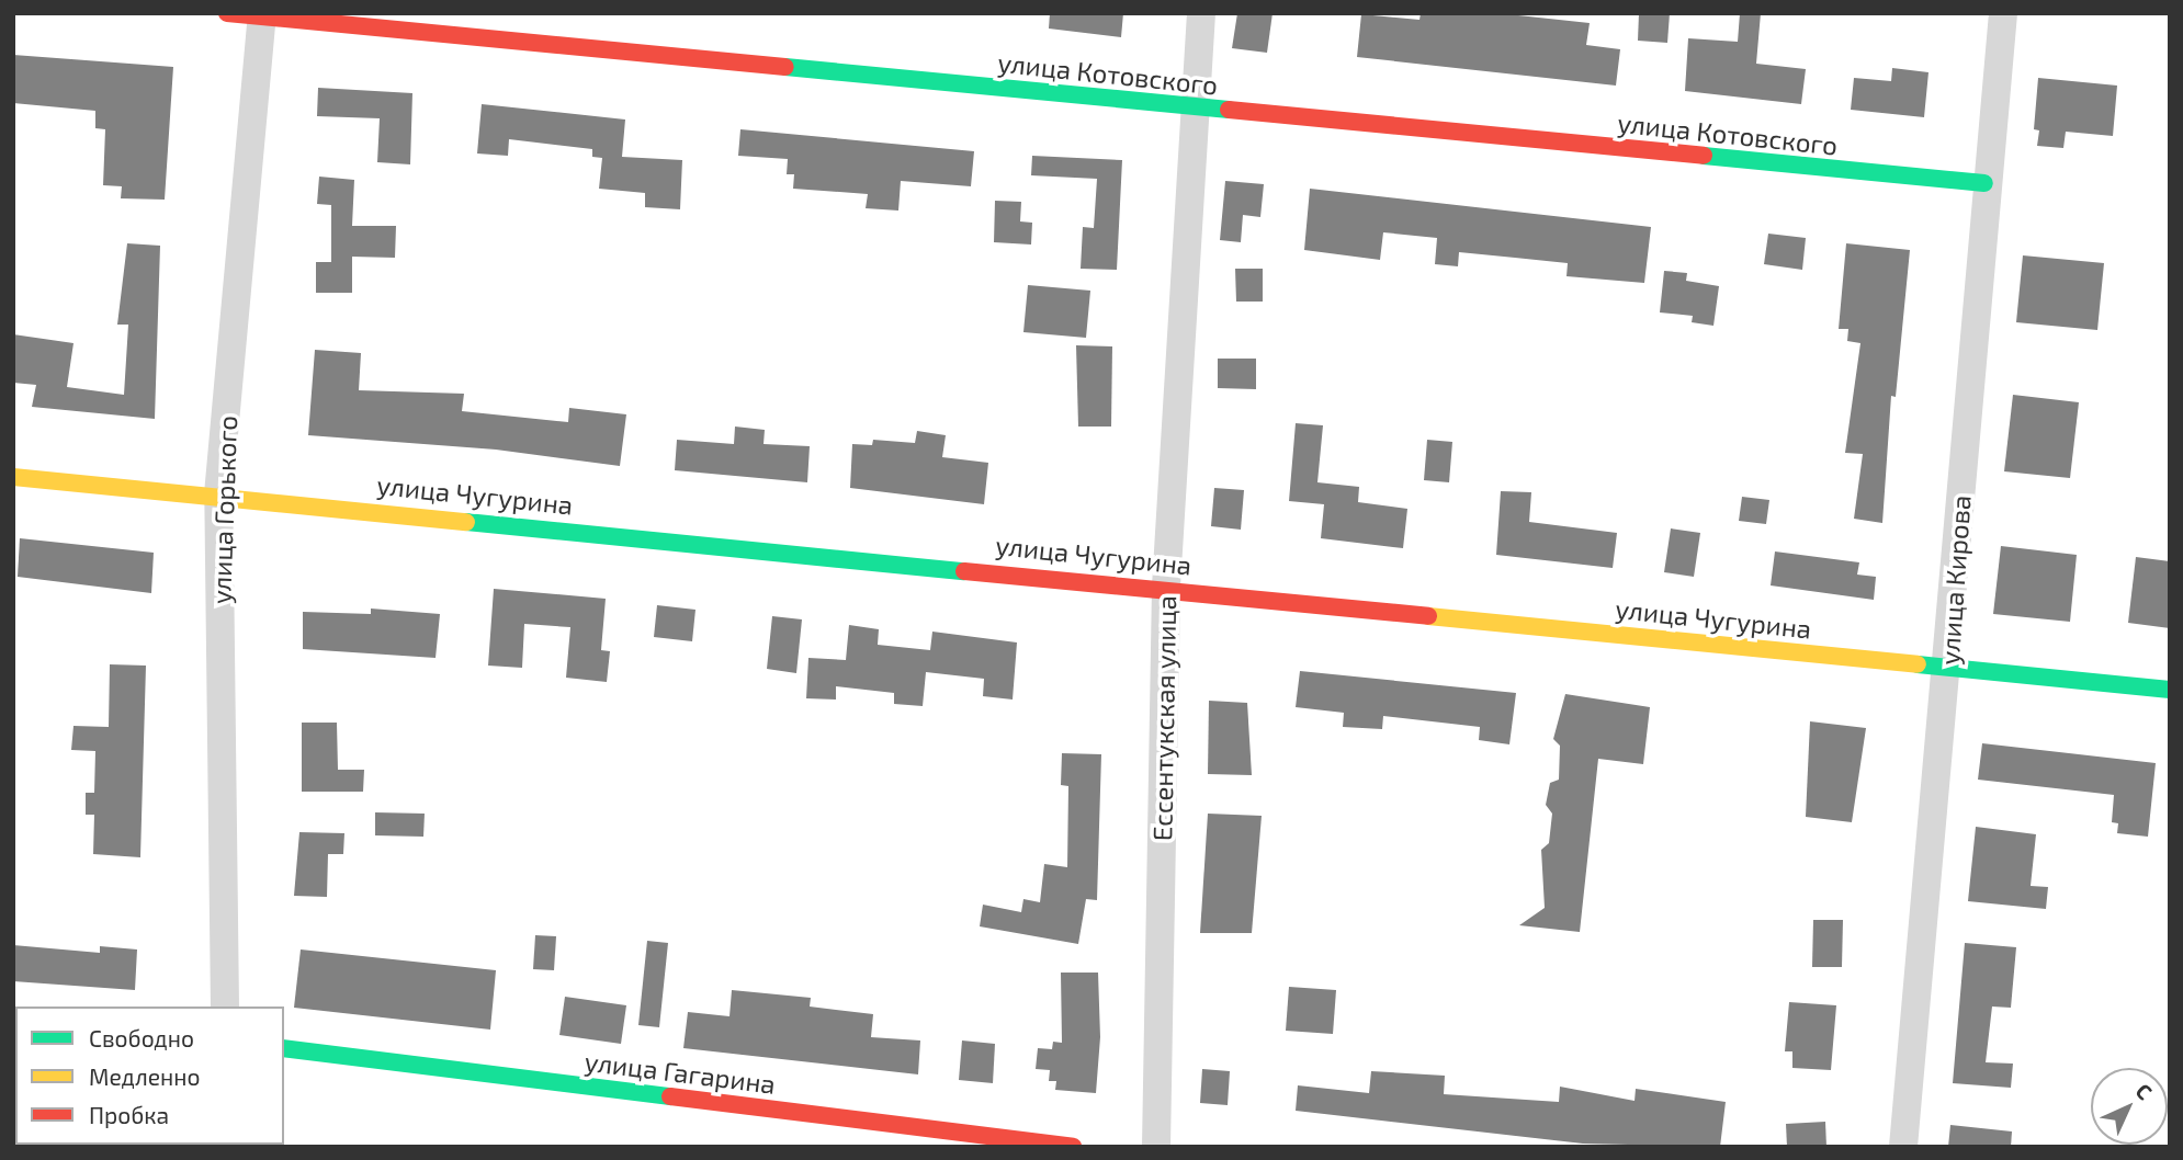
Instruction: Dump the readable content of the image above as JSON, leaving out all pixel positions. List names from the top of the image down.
{
  "streets": {
    "street": [
      "улица Котовского",
      "улица Чугурина",
      "улица Горького",
      "улица Кирова",
      "Ессентукская улица",
      "улица Гагарина"
    ]
  },
  "crossings": [
    ["улица Котовского", "улица Горького"],
    ["улица Котовского", "улица Кирова"],
    ["улица Котовского", "Ессентукская улица"],
    ["улица Чугурина", "улица Горького"],
    ["улица Чугурина", "улица Кирова"],
    ["улица Чугурина", "Ессентукская улица"]
  ],
  "legend": ["Свободно", "Медленно", "Пробка"],
  "north": "top right"
}
